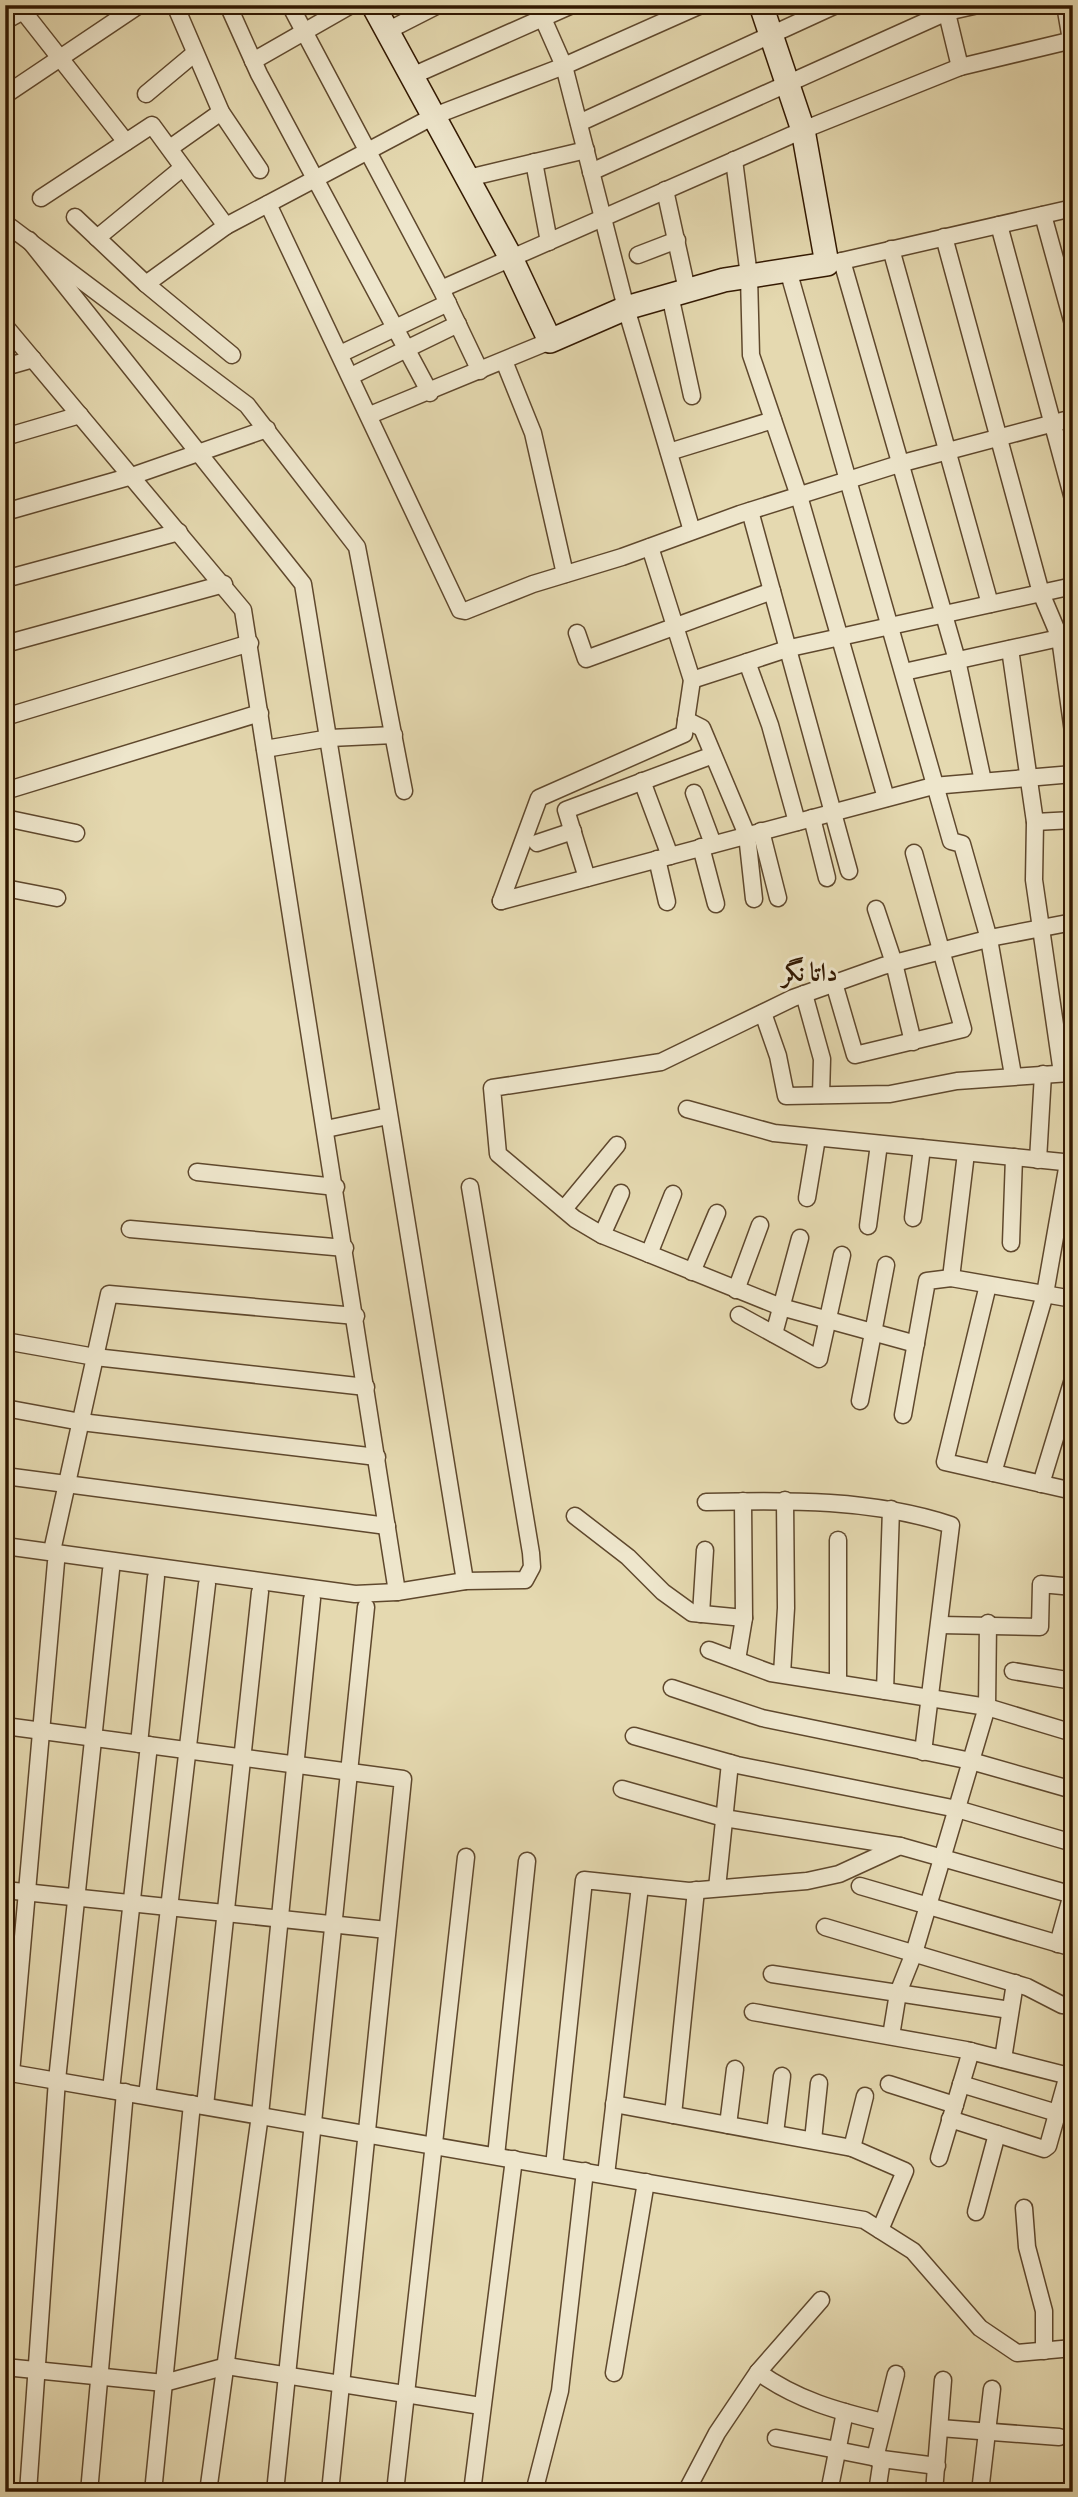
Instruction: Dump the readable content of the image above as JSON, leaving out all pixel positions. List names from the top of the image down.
{
  "districts": ["داتا نگر"]
}
